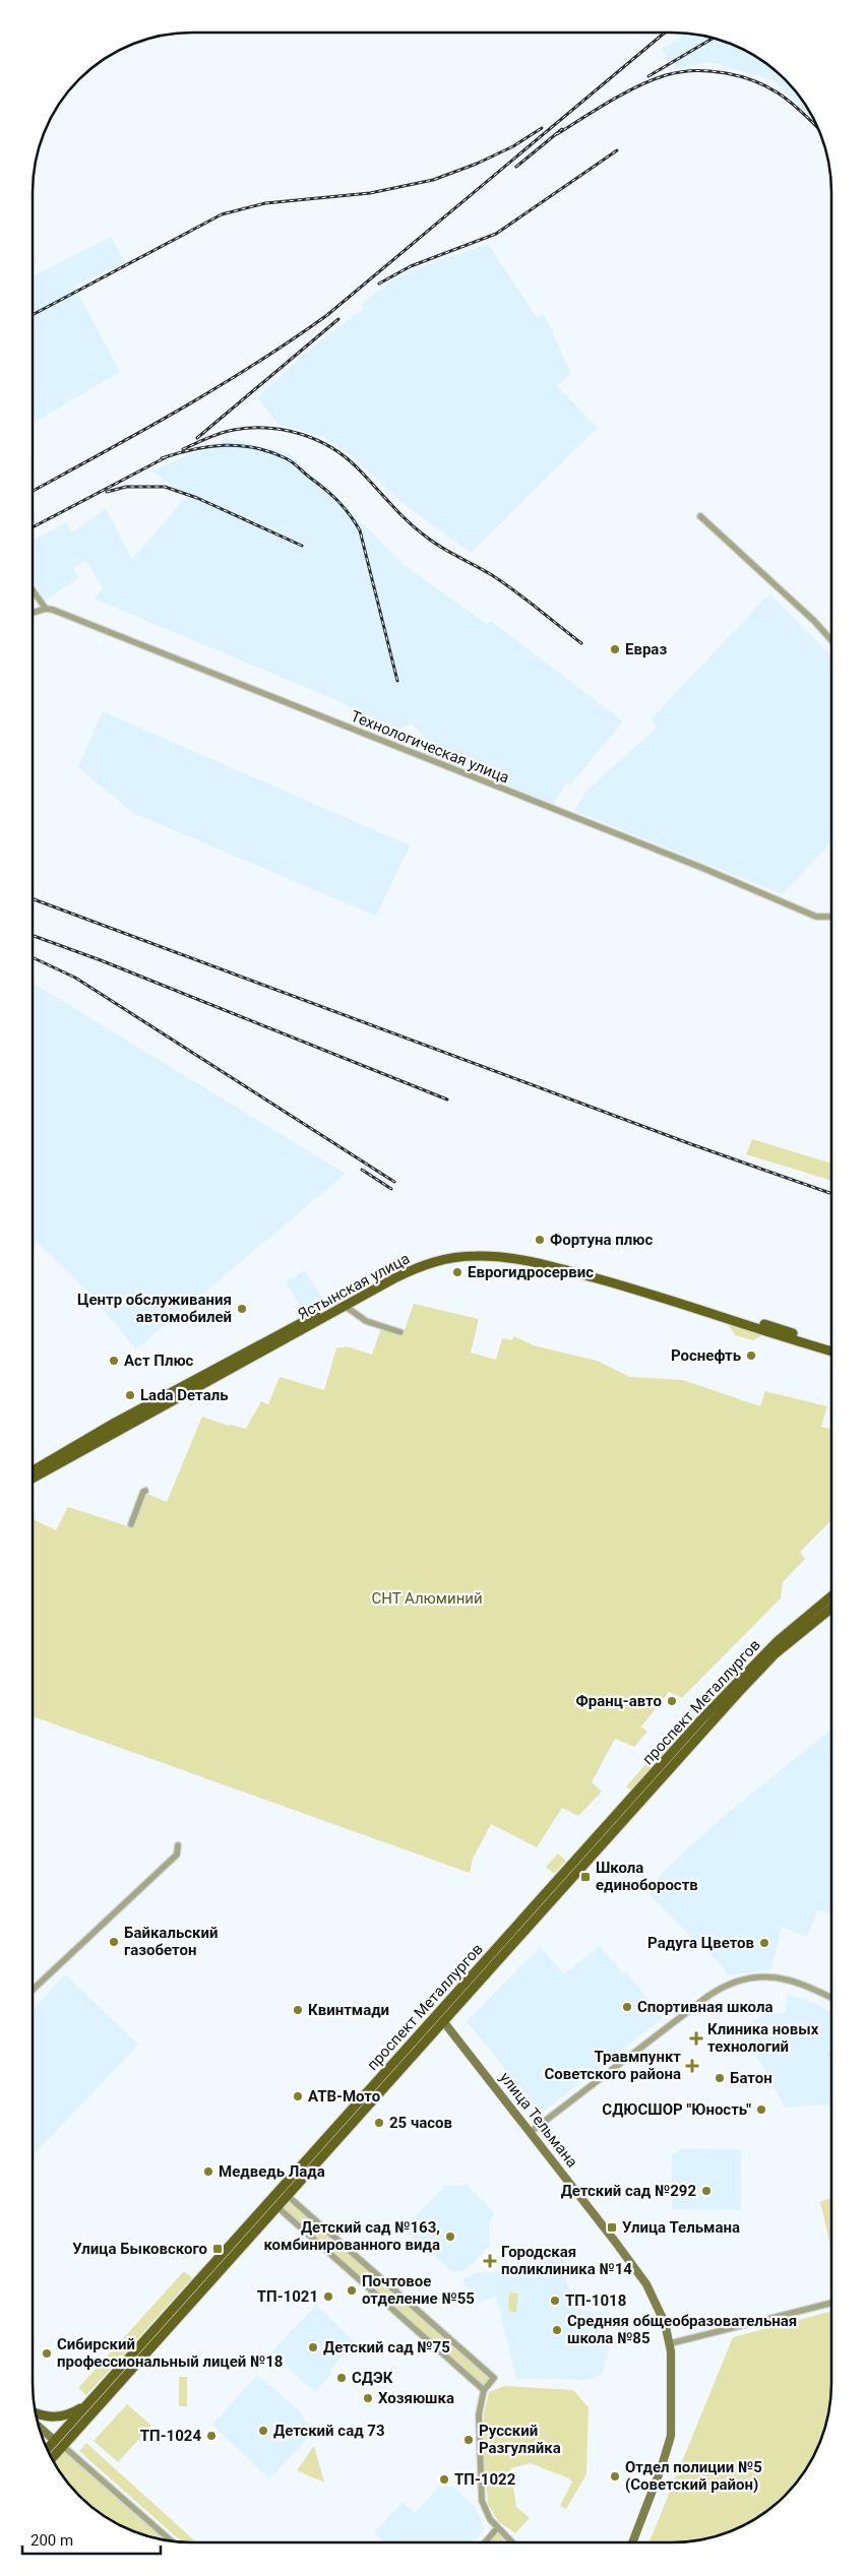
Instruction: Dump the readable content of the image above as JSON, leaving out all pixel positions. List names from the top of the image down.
{
  "streets": {
    "main road": ["Ястынская улица", "проспект Металлургов", "улица Тельмана"],
    "street": ["Технологическая улица"]
  },
  "crossings": [
    ["проспект Металлургов", "улица Тельмана"]
  ],
  "parks": ["СНТ Алюминий"],
  "places": {
    "other": [
      "Евраз",
      "Фортуна плюс",
      "Еврогидросервис",
      "Центр обслуживания автомобилей",
      "Роснефть",
      "Аст Плюс",
      "Lada Dеталь",
      "Франц-авто",
      "Байкальский газобетон",
      "Радуга Цветов",
      "Спортивная школа",
      "Квинтмади",
      "Батон",
      "АТВ-Мото",
      "СДЮСШОР \"Юность\"",
      "25 часов",
      "Медведь Лада",
      "Детский сад №292",
      "Детский сад №163, комбинированного вида",
      "Почтовое отделение №55",
      "ТП-1021",
      "ТП-1018",
      "Средняя общеобразовательная школа №85",
      "Детский сад №75",
      "Сибирский профессиональный лицей №18",
      "СДЭК",
      "Хозяюшка",
      "Детский сад 73",
      "ТП-1024",
      "Русский Разгуляйка",
      "Отдел полиции №5 (Советский район)",
      "ТП-1022"
    ],
    "transit": ["Школа единобороств", "Улица Тельмана", "Улица Быковского"],
    "health": ["Клиника новых технологий", "Травмпункт Советского района", "Городская поликлиника №14"]
  },
  "scale_bar": "200 m"
}
